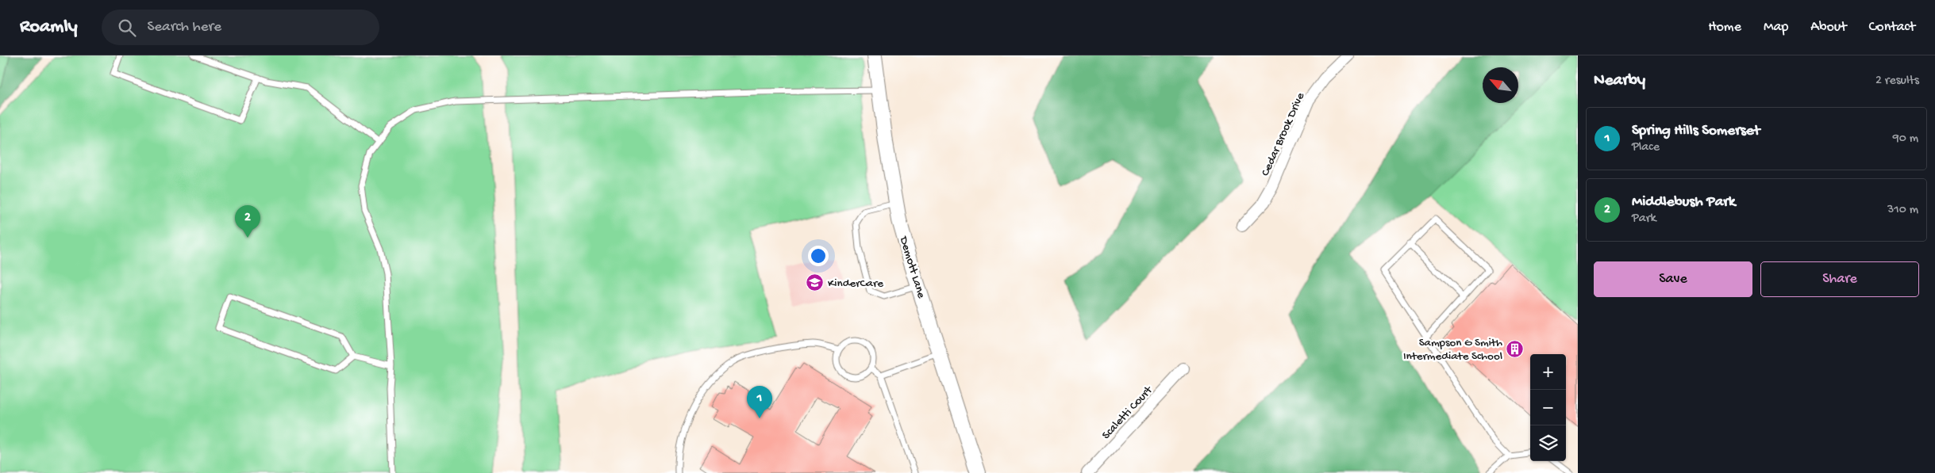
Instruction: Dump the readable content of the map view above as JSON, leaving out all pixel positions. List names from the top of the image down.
{
  "streets": {
    "street": ["Cedar Brook Drive", "Demott Lane", "Scaletti Court"]
  },
  "places": {
    "school or university": ["KinderCare"],
    "building": ["Sampson G Smith Intermediate School"]
  },
  "north": "top left",
  "page": {
    "header": "Roamly",
    "search": "Search here",
    "nav": [
      "Home",
      "Map",
      "About",
      "Contact"
    ],
    "heading": ["Nearby", "2 results"],
    "list": [
      {
        "mark": "1",
        "name": "Spring Hills Somerset",
        "note": "Place",
        "value": "90 m"
      },
      {
        "mark": "2",
        "name": "Middlebush Park",
        "note": "Park",
        "value": "310 m"
      }
    ],
    "pins": ["2", "1"],
    "buttons": ["Save", "Share"],
    "map_buttons": ["+", "−"]
  }
}
